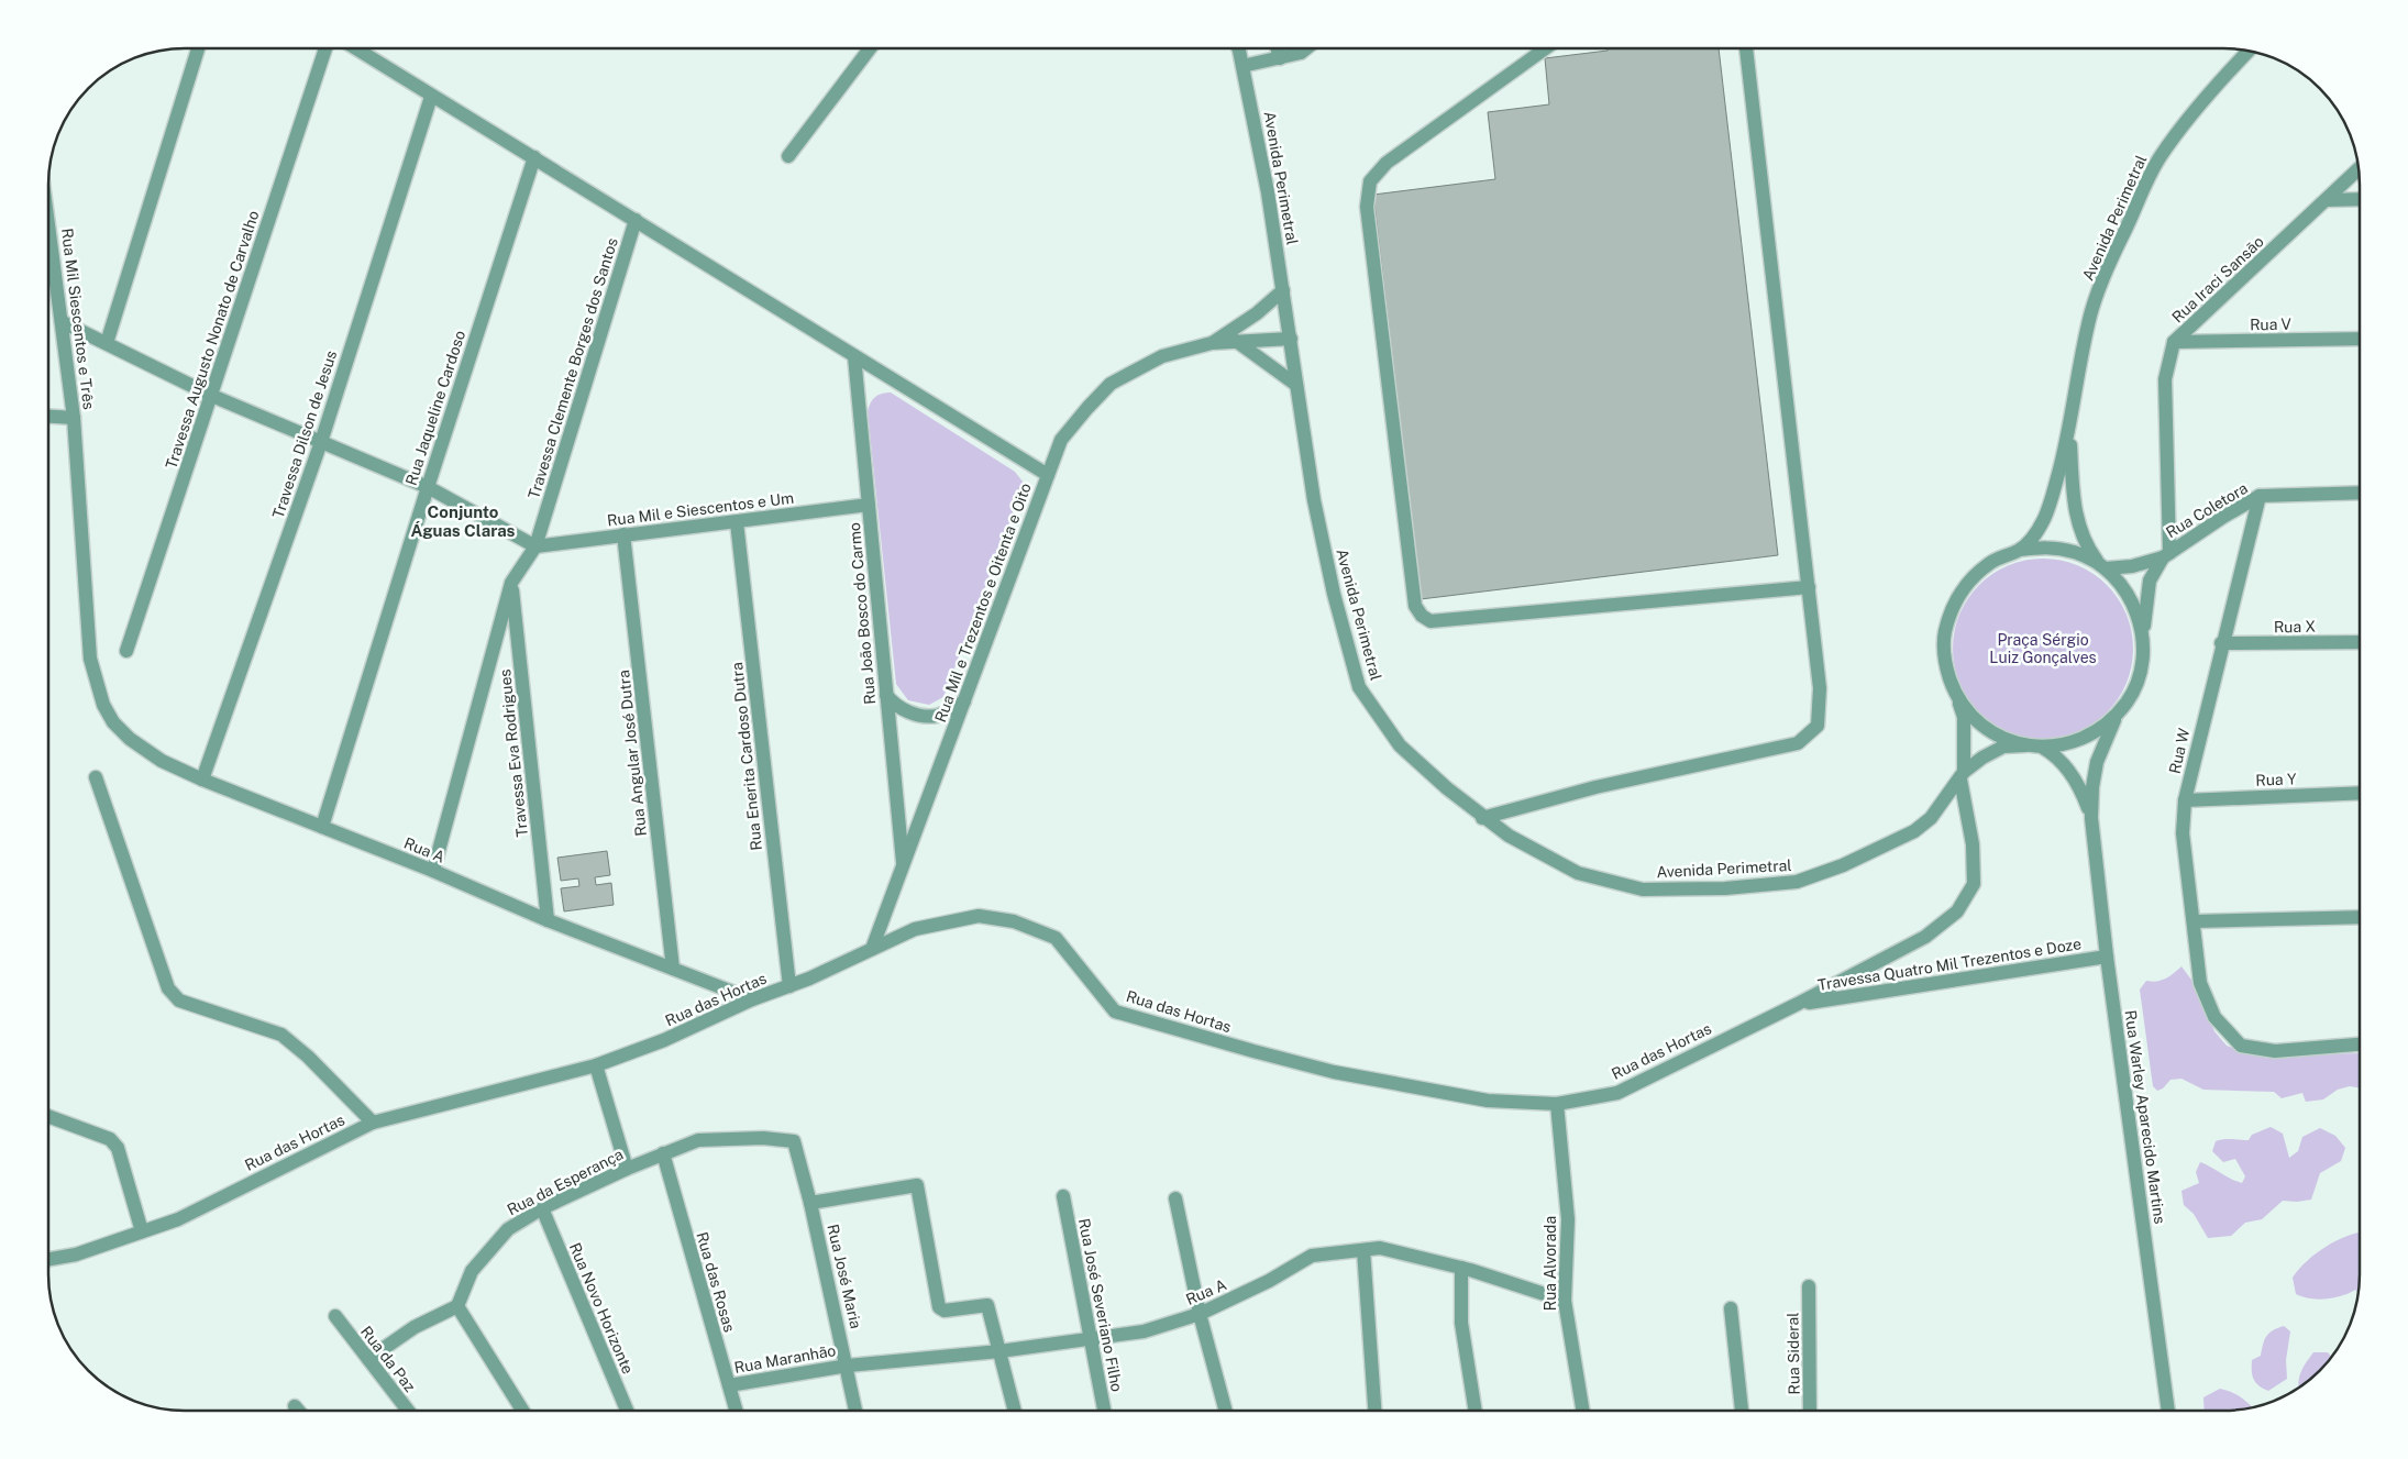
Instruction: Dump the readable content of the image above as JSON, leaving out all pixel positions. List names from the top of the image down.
{
  "streets": {
    "street": [
      "Avenida Perimetral",
      "Rua Iraci Sansão",
      "Rua Mil Siescentos e Três",
      "Rua V",
      "Travessa Augusto Nonato de Carvalho",
      "Travessa Clemente Borges dos Santos",
      "Rua Jaqueline Cardoso",
      "Travessa Dilson de Jesus",
      "Rua Mil e Siescentos e Um",
      "Rua Coletora",
      "Rua Mil e Trezentos e Oitenta e Oito",
      "Rua João Bosco do Carmo",
      "Rua X",
      "Rua W",
      "Travessa Eva Rodrigues",
      "Rua Angular José Dutra",
      "Rua Enerita Cardoso Dutra",
      "Rua Y",
      "Rua A",
      "Travessa Quatro Mil Trezentos e Doze",
      "Rua das Hortas",
      "Rua Warley Aparecido Martins",
      "Rua da Esperança",
      "Rua Alvorada",
      "Rua José Maria",
      "Rua das Rosas",
      "Rua José Severiano Filho",
      "Rua Novo Horizonte",
      "Rua Sideral",
      "Rua da Paz",
      "Rua Maranhão"
    ]
  },
  "crossings": [
    ["Avenida Perimetral", "Rua Coletora"],
    ["Avenida Perimetral", "Rua Mil e Trezentos e Oitenta e Oito"],
    ["Avenida Perimetral", "Rua das Hortas"],
    ["Rua Iraci Sansão", "Rua V"],
    ["Rua Iraci Sansão", "Rua Coletora"],
    ["Rua Mil Siescentos e Três", "Rua A"],
    ["Travessa Clemente Borges dos Santos", "Rua Mil e Siescentos e Um"],
    ["Travessa Clemente Borges dos Santos", "Travessa Eva Rodrigues"],
    ["Travessa Clemente Borges dos Santos", "Rua A"],
    ["Rua Jaqueline Cardoso", "Rua A"],
    ["Travessa Dilson de Jesus", "Rua A"],
    ["Rua Mil e Siescentos e Um", "Rua João Bosco do Carmo"],
    ["Rua Mil e Siescentos e Um", "Rua Angular José Dutra"],
    ["Rua Mil e Siescentos e Um", "Rua Enerita Cardoso Dutra"],
    ["Rua Coletora", "Rua W"],
    ["Rua Coletora", "Rua Warley Aparecido Martins"],
    ["Rua Mil e Trezentos e Oitenta e Oito", "Rua João Bosco do Carmo"],
    ["Rua Mil e Trezentos e Oitenta e Oito", "Rua das Hortas"],
    ["Rua X", "Rua W"],
    ["Rua W", "Rua Y"],
    ["Travessa Eva Rodrigues", "Rua A"],
    ["Rua Angular José Dutra", "Rua A"],
    ["Rua Enerita Cardoso Dutra", "Rua das Hortas"],
    ["Rua A", "Rua das Hortas"],
    ["Rua A", "Rua Alvorada"],
    ["Rua A", "Rua José Maria"],
    ["Rua A", "Rua José Severiano Filho"],
    ["Rua A", "Rua Maranhão"],
    ["Travessa Quatro Mil Trezentos e Doze", "Rua das Hortas"],
    ["Travessa Quatro Mil Trezentos e Doze", "Rua Warley Aparecido Martins"],
    ["Rua das Hortas", "Rua Alvorada"],
    ["Rua da Esperança", "Rua José Maria"],
    ["Rua da Esperança", "Rua das Rosas"],
    ["Rua da Esperança", "Rua Novo Horizonte"],
    ["Rua José Maria", "Rua Maranhão"],
    ["Rua das Rosas", "Rua Maranhão"]
  ],
  "districts": ["Conjunto Águas Claras"],
  "parks": ["Praça Sérgio Luiz Gonçalves"]
}
